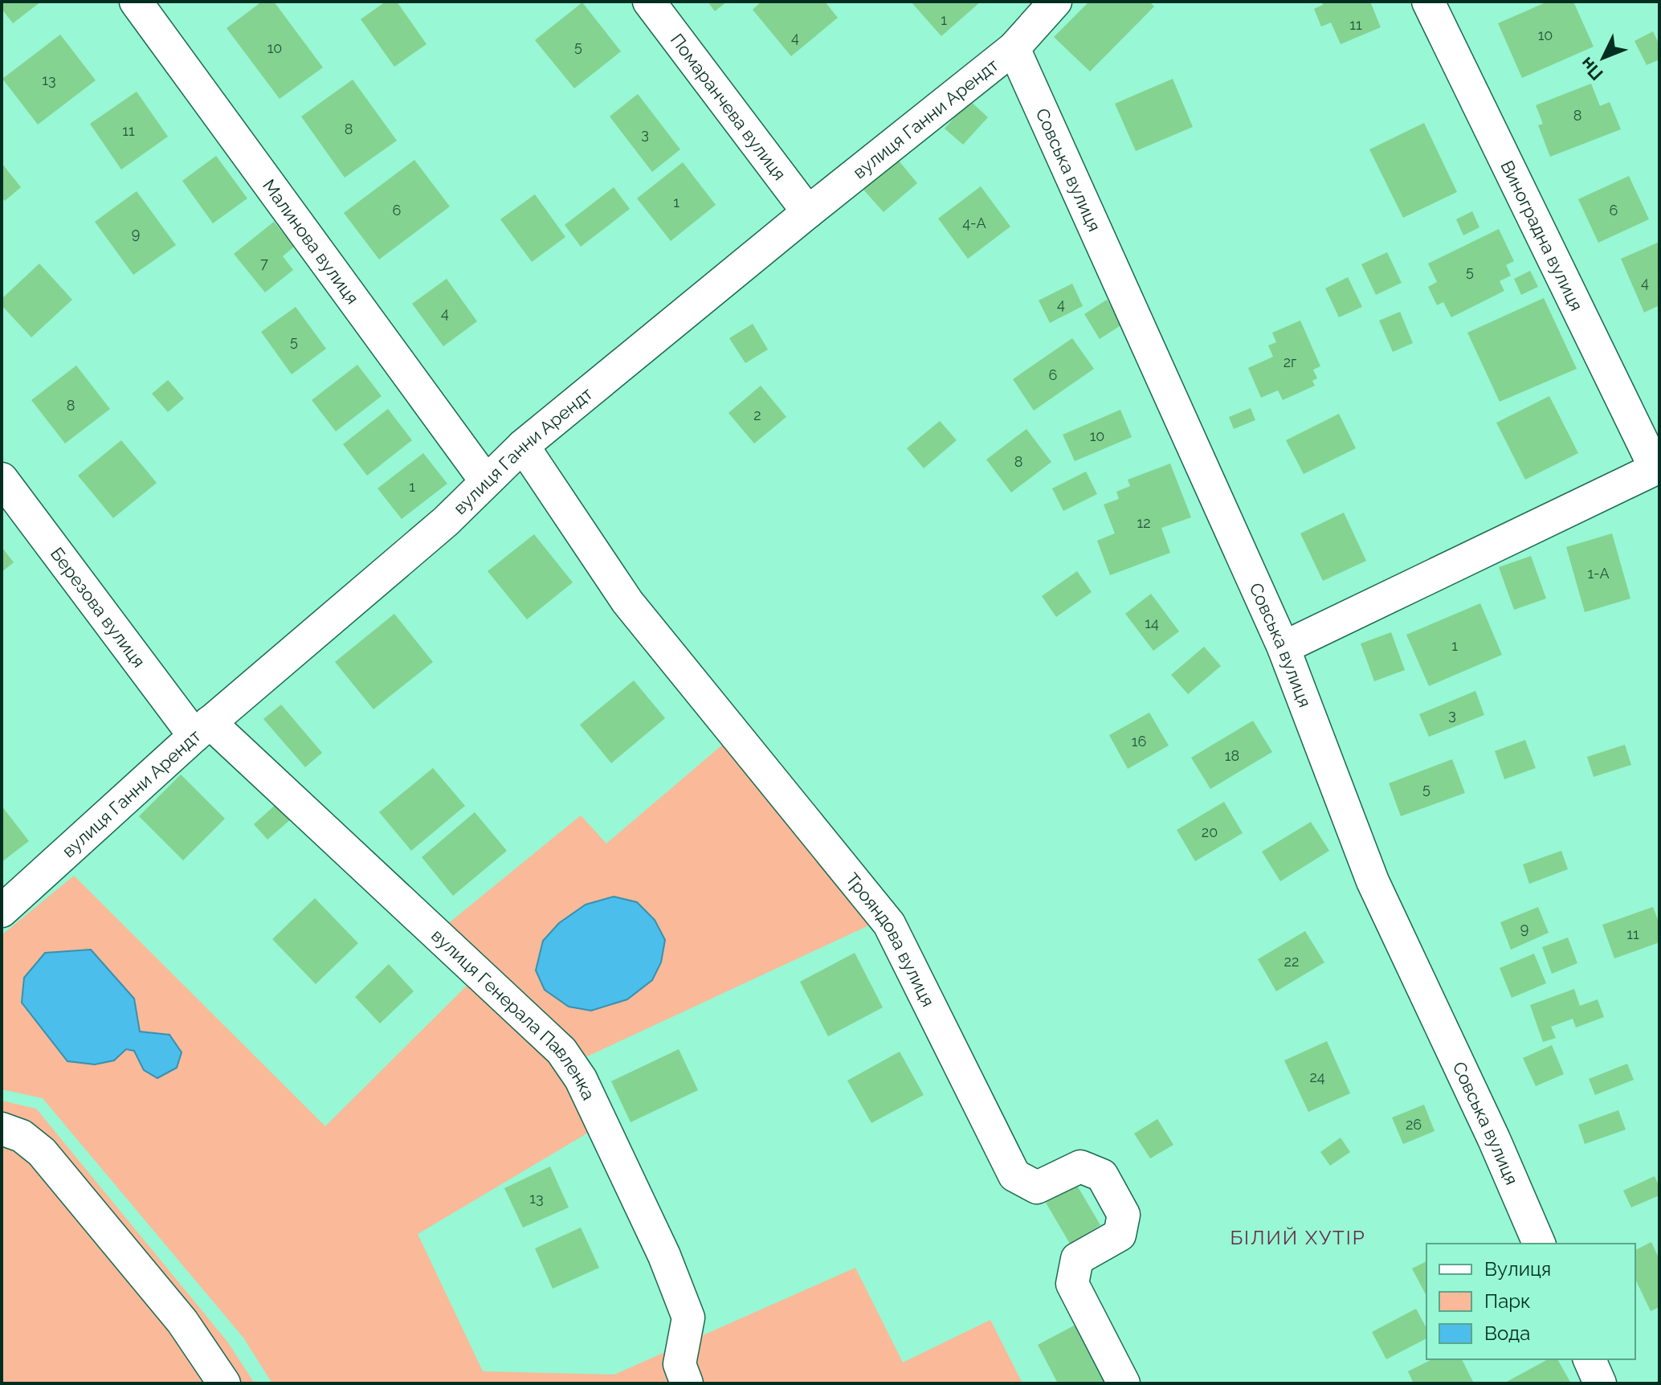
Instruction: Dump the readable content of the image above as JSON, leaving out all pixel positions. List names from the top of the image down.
{
  "streets": {
    "street": [
      "Помаранчева вулиця",
      "вулиця Ганни Арендт",
      "Совська вулиця",
      "Виноградна вулиця",
      "Малинова вулиця",
      "Березова вулиця",
      "Трояндова вулиця",
      "вулиця Генерала Павленка"
    ]
  },
  "crossings": [
    ["Помаранчева вулиця", "вулиця Ганни Арендт"],
    ["вулиця Ганни Арендт", "Совська вулиця"],
    ["вулиця Ганни Арендт", "Малинова вулиця"],
    ["вулиця Ганни Арендт", "Березова вулиця"],
    ["вулиця Ганни Арендт", "Трояндова вулиця"],
    ["вулиця Ганни Арендт", "вулиця Генерала Павленка"],
    ["Березова вулиця", "вулиця Генерала Павленка"]
  ],
  "districts": ["БІЛИЙ ХУТІР"],
  "house_numbers": [
    "1",
    "11",
    "10",
    "4",
    "5",
    "10",
    "13",
    "8",
    "8",
    "11",
    "3",
    "1",
    "6",
    "6",
    "4-А",
    "9",
    "7",
    "5",
    "4",
    "4",
    "4",
    "5",
    "2г",
    "6",
    "8",
    "2",
    "10",
    "8",
    "1",
    "12",
    "1-А",
    "14",
    "1",
    "3",
    "16",
    "18",
    "5",
    "20",
    "9",
    "11",
    "22",
    "24",
    "26",
    "13"
  ],
  "legend": ["Вулиця", "Парк", "Вода"],
  "north": "bottom left"
}
